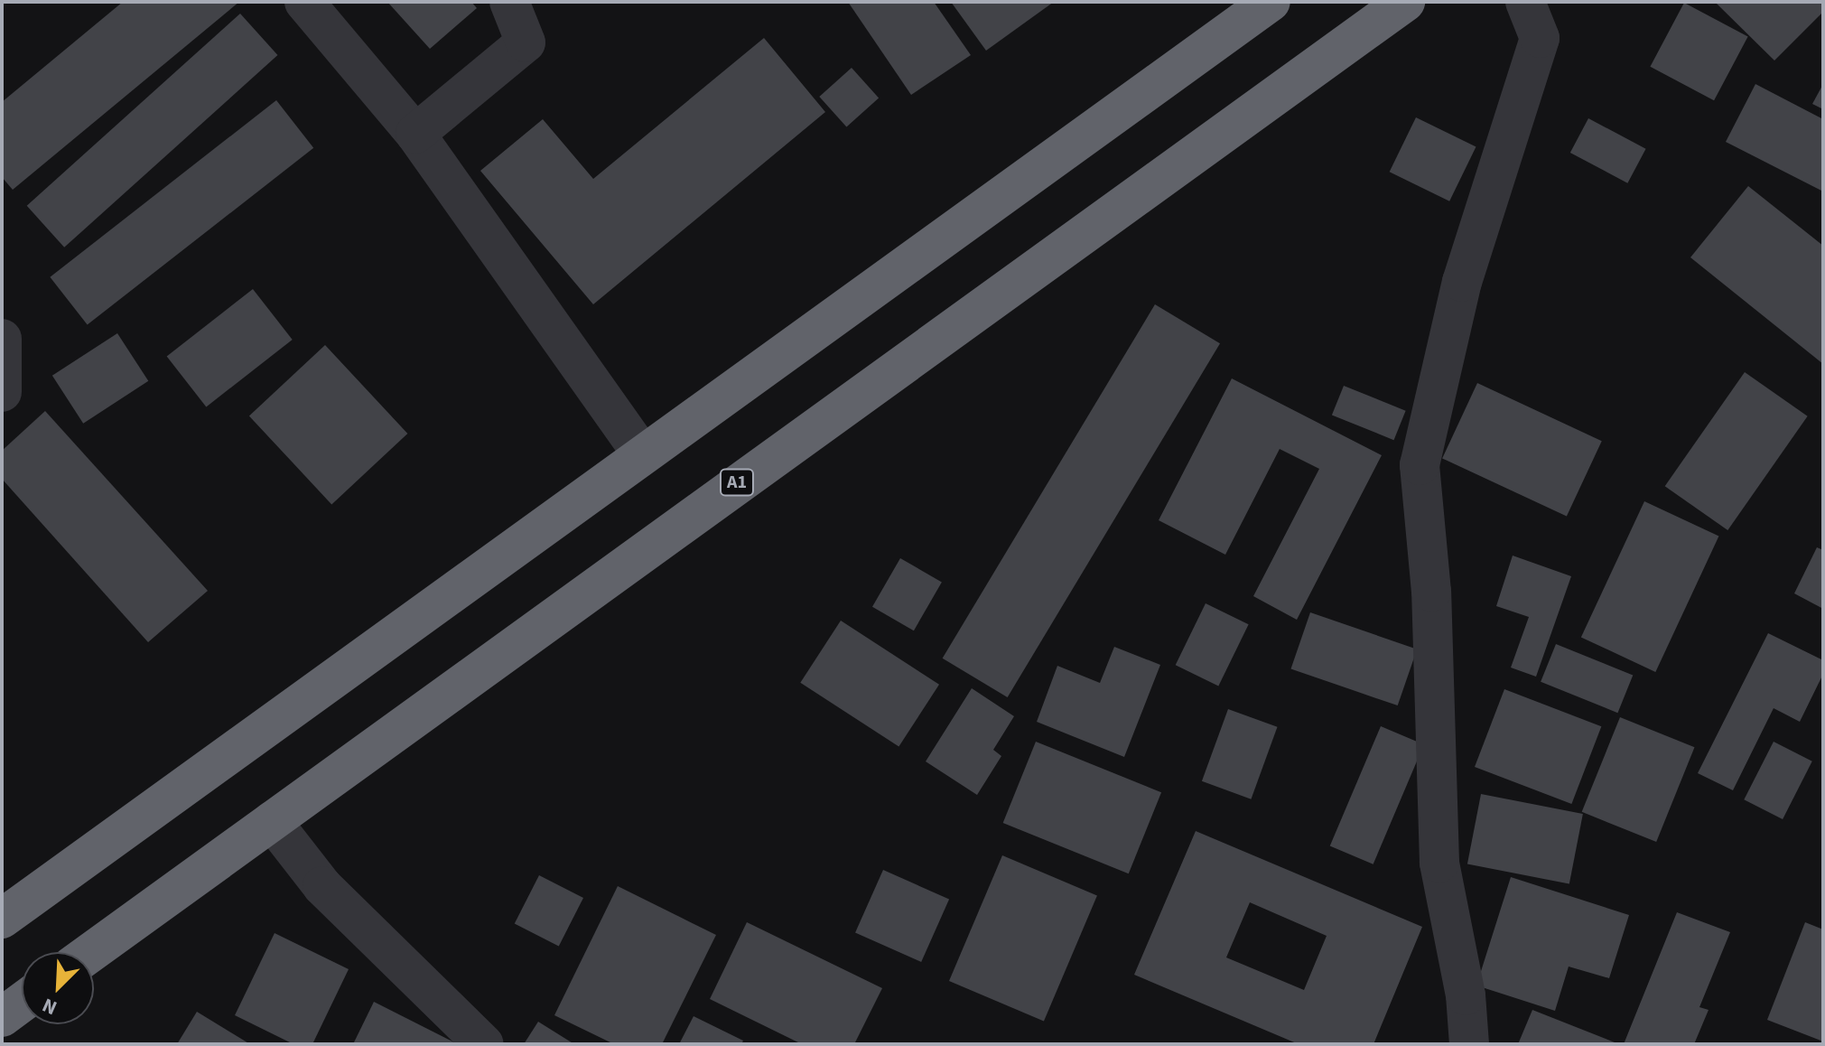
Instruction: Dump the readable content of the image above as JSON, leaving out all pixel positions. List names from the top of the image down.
{
  "streets": {
    "highway": ["A1"]
  },
  "north": "bottom left"
}
